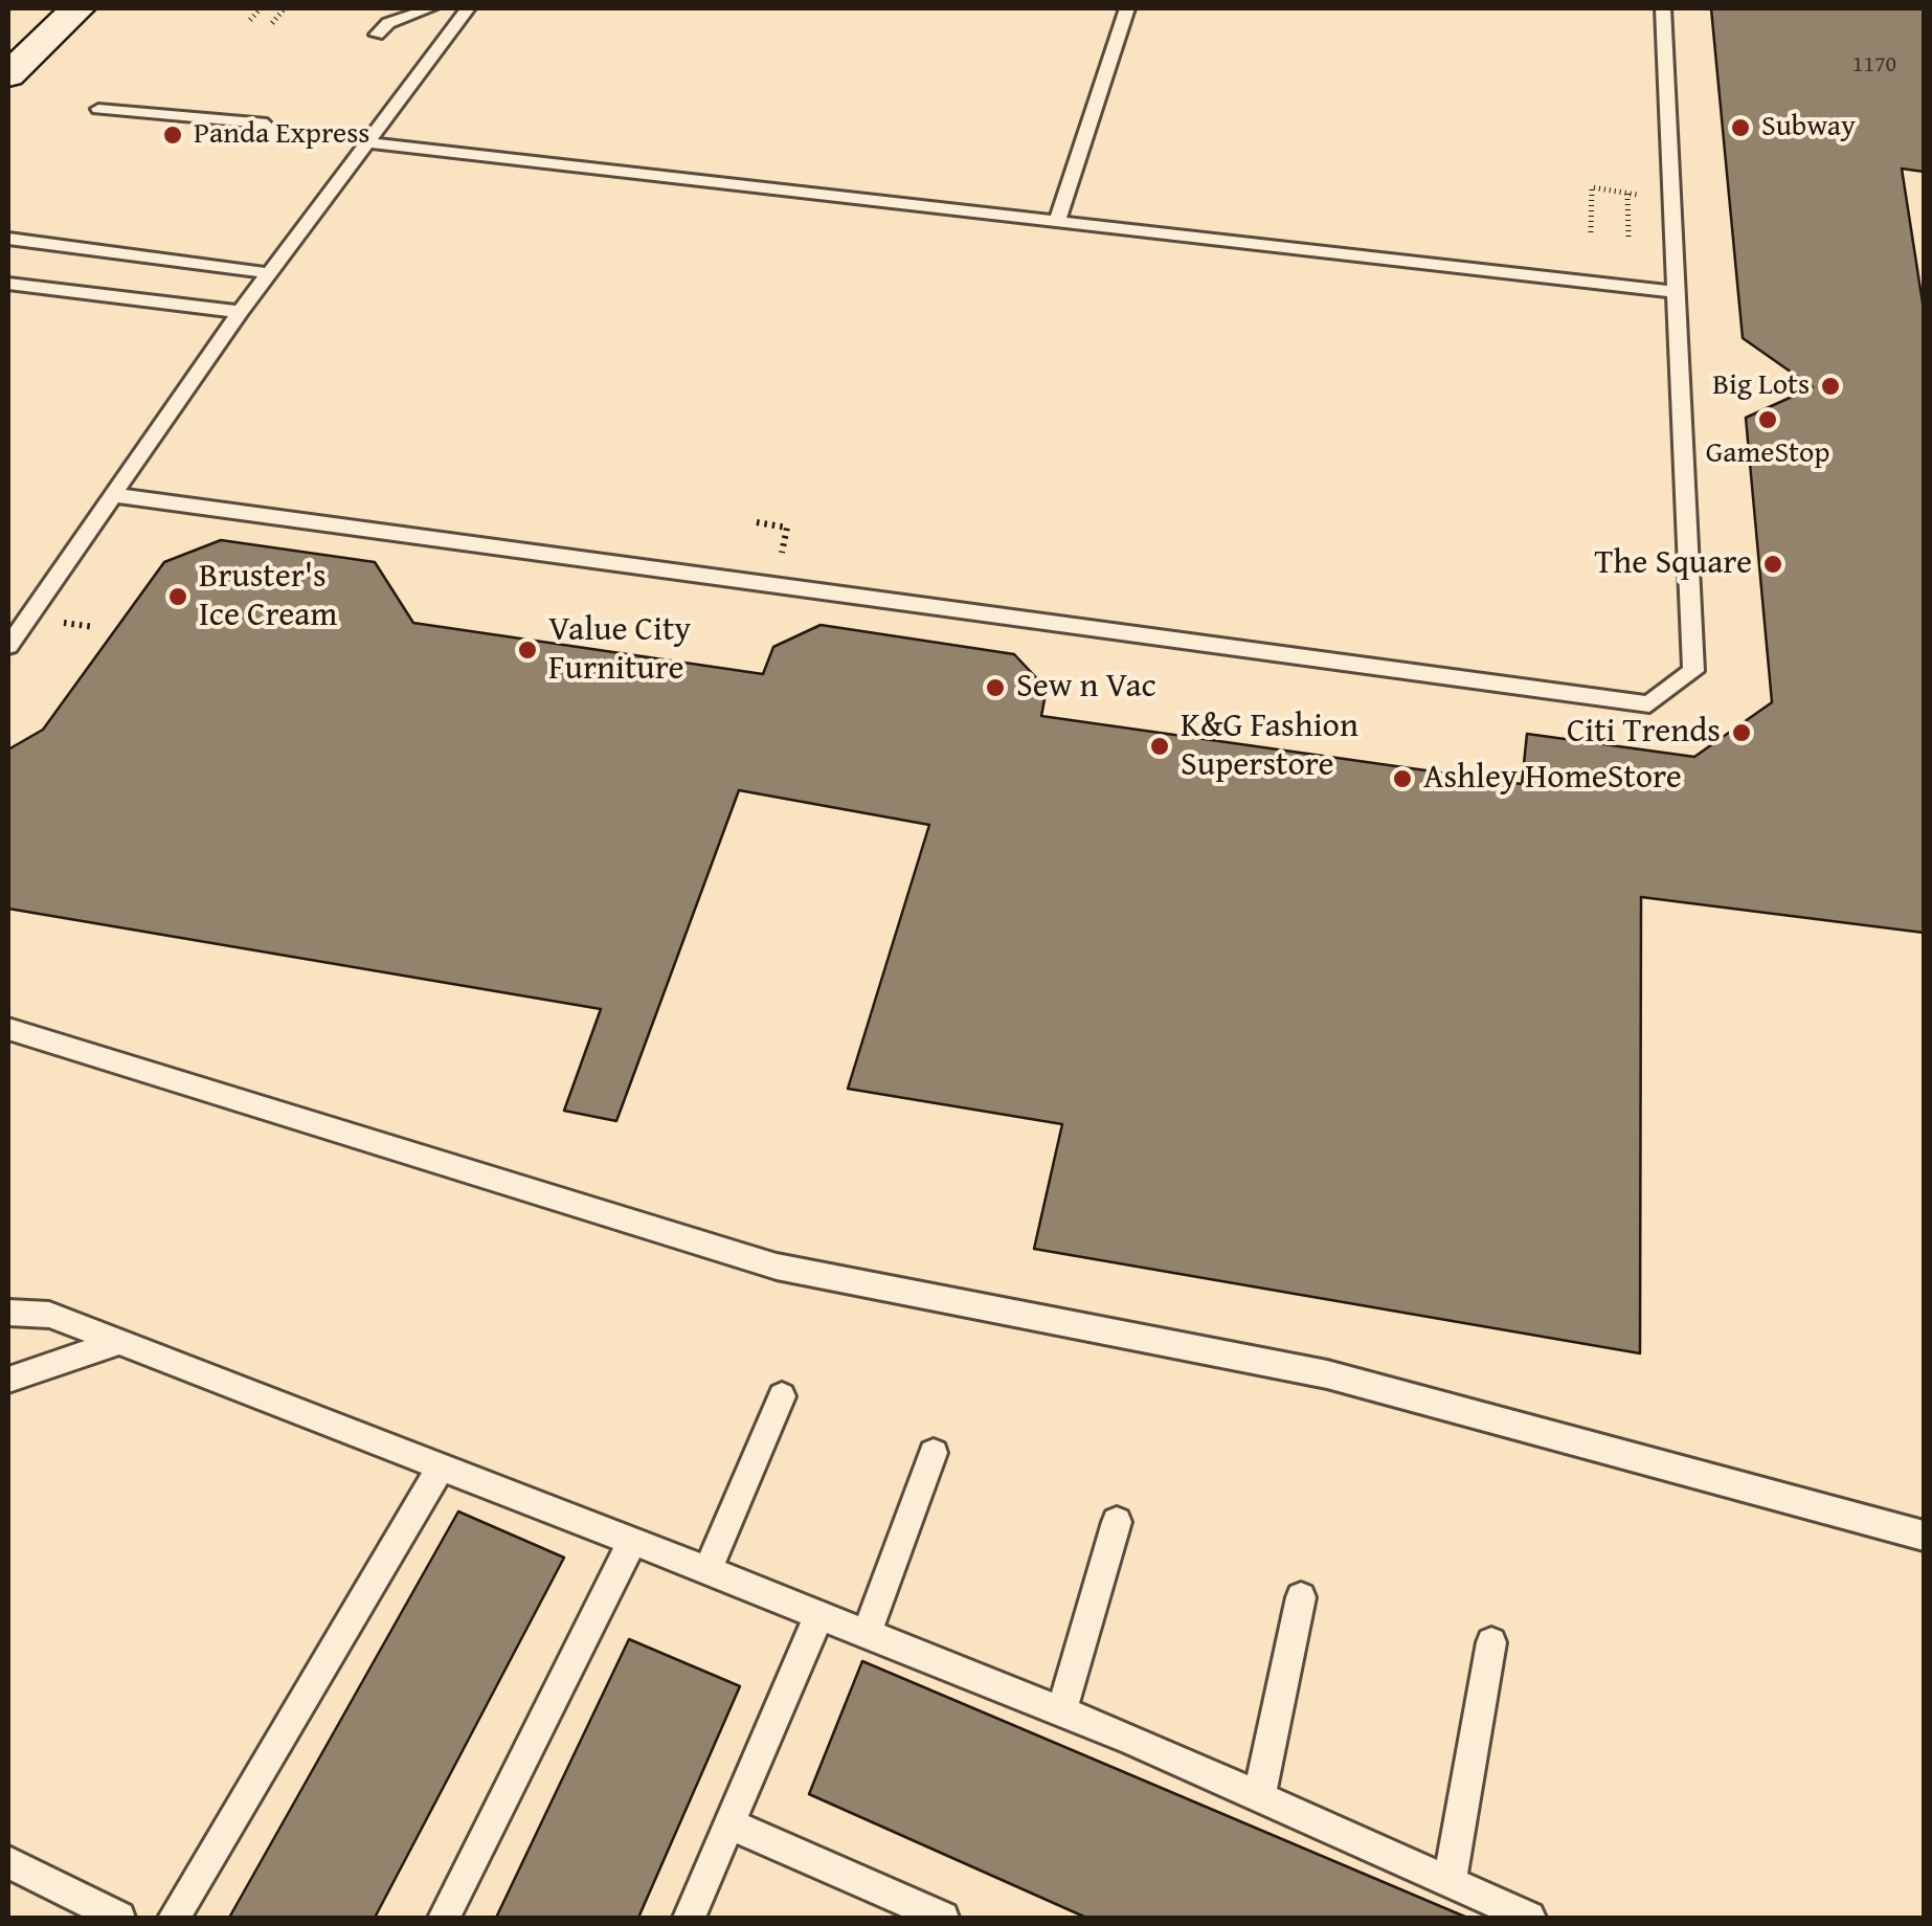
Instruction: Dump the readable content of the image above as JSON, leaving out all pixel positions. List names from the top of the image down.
{
  "places": [
    "Subway",
    "Panda Express",
    "Big Lots",
    "GameStop",
    "The Square",
    "Bruster's Ice Cream",
    "Value City Furniture",
    "Sew n Vac",
    "Citi Trends",
    "K&G Fashion Superstore",
    "Ashley HomeStore"
  ],
  "house_numbers": ["1170"]
}
